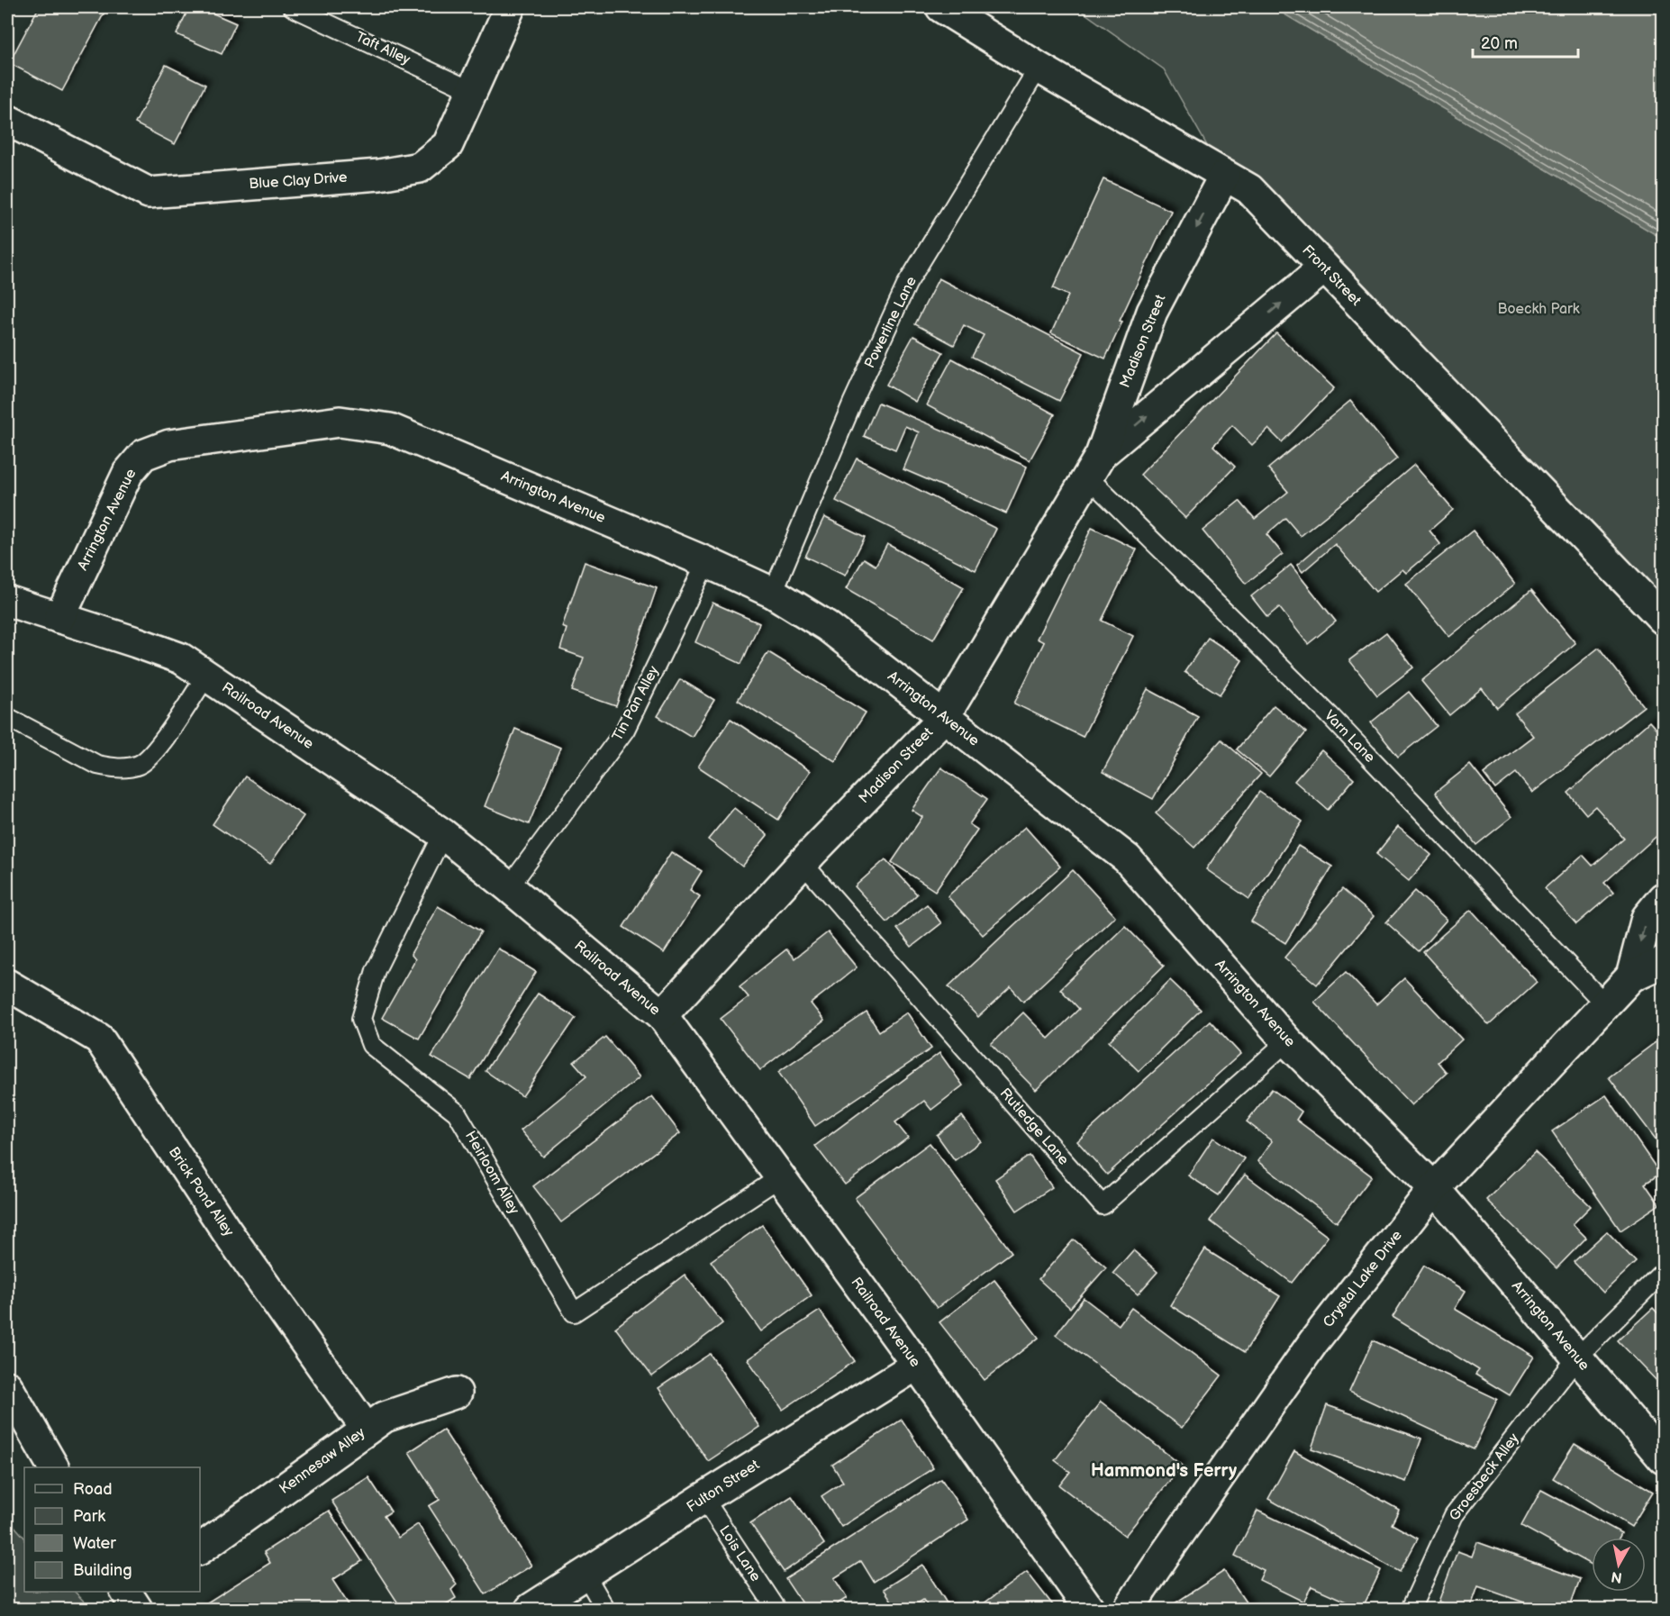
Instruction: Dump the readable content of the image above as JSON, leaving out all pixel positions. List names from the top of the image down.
{
  "streets": {
    "street": [
      "Blue Clay Drive",
      "Front Street",
      "Madison Street",
      "Arrington Avenue",
      "Railroad Avenue",
      "Brick Pond Alley",
      "Crystal Lake Drive",
      "Kennesaw Alley",
      "Fulton Street"
    ],
    "lane": [
      "Taft Alley",
      "Powerline Lane",
      "Tin Pan Alley",
      "Varn Lane",
      "Rutledge Lane",
      "Heirloom Alley",
      "Groesbeck Alley",
      "Lois Lane"
    ]
  },
  "crossings": [
    ["Taft Alley", "Blue Clay Drive"],
    ["Front Street", "Powerline Lane"],
    ["Front Street", "Madison Street"],
    ["Powerline Lane", "Arrington Avenue"],
    ["Madison Street", "Arrington Avenue"],
    ["Madison Street", "Railroad Avenue"],
    ["Madison Street", "Varn Lane"],
    ["Madison Street", "Rutledge Lane"],
    ["Arrington Avenue", "Tin Pan Alley"],
    ["Arrington Avenue", "Railroad Avenue"],
    ["Arrington Avenue", "Rutledge Lane"],
    ["Arrington Avenue", "Crystal Lake Drive"],
    ["Arrington Avenue", "Groesbeck Alley"],
    ["Tin Pan Alley", "Railroad Avenue"],
    ["Railroad Avenue", "Heirloom Alley"],
    ["Railroad Avenue", "Fulton Street"],
    ["Varn Lane", "Crystal Lake Drive"],
    ["Brick Pond Alley", "Kennesaw Alley"],
    ["Fulton Street", "Lois Lane"]
  ],
  "districts": ["Hammond's Ferry"],
  "parks": ["Boeckh Park"],
  "legend": [
    "Road",
    "Park",
    "Water",
    "Building"
  ],
  "scale_bar": "20 m",
  "north": "bottom"
}
